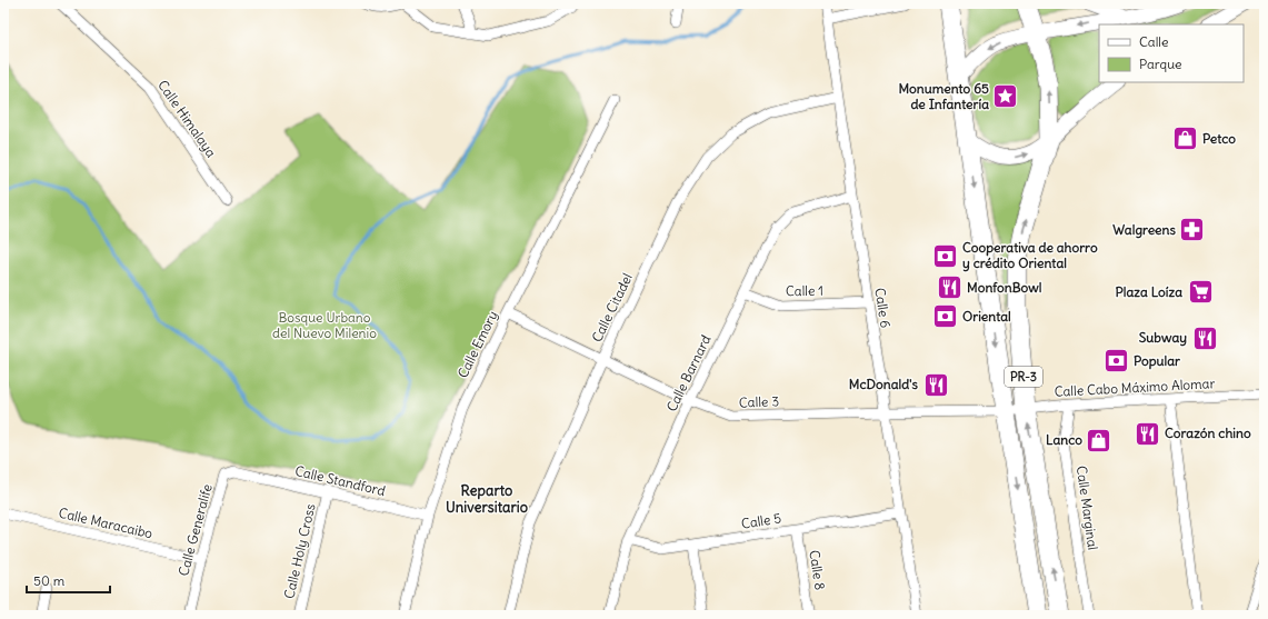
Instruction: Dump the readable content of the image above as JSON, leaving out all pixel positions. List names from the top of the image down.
{
  "streets": {
    "highway": ["PR-3"],
    "street": [
      "Calle Himalaya",
      "Calle 1",
      "Calle Citadel",
      "Calle 6",
      "Calle Emory",
      "Calle Barnard",
      "Calle Cabo Máximo Alomar",
      "Calle 3",
      "Calle Standford",
      "Calle Marginal",
      "Calle 5",
      "Calle Maracaibo",
      "Calle Generalife",
      "Calle Holy Cross",
      "Calle 8"
    ]
  },
  "crossings": [
    ["Calle 1", "Calle 6"],
    ["Calle 1", "Calle Barnard"],
    ["Calle Citadel", "Calle 6"],
    ["Calle Citadel", "Calle 3"],
    ["Calle 6", "Calle Barnard"],
    ["Calle 6", "Calle 3"],
    ["Calle 6", "Calle 5"],
    ["Calle Emory", "Calle 3"],
    ["Calle Emory", "Calle Standford"],
    ["Calle Barnard", "Calle 3"],
    ["Calle Barnard", "Calle 5"],
    ["PR-3", "Calle Cabo Máximo Alomar"],
    ["PR-3", "Calle 3"],
    ["Calle Cabo Máximo Alomar", "Calle 3"],
    ["Calle Cabo Máximo Alomar", "Calle Marginal"],
    ["Calle Standford", "Calle Generalife"],
    ["Calle Standford", "Calle Holy Cross"],
    ["Calle 5", "Calle 8"],
    ["Calle Maracaibo", "Calle Generalife"]
  ],
  "districts": ["Reparto Universitario"],
  "parks": ["Bosque Urbano del Nuevo Milenio"],
  "places": {
    "place": ["Monumento 65 de Infantería"],
    "shop": ["Petco", "Lanco"],
    "pharmacy": ["Walgreens"],
    "bank": ["Cooperativa de ahorro y crédito Oriental", "Oriental", "Popular"],
    "restaurant": [
      "MonfonBowl",
      "Subway",
      "McDonald's",
      "Corazón chino"
    ],
    "supermarket": ["Plaza Loíza"]
  },
  "legend": ["Calle", "Parque"],
  "scale_bar": "50 m"
}
